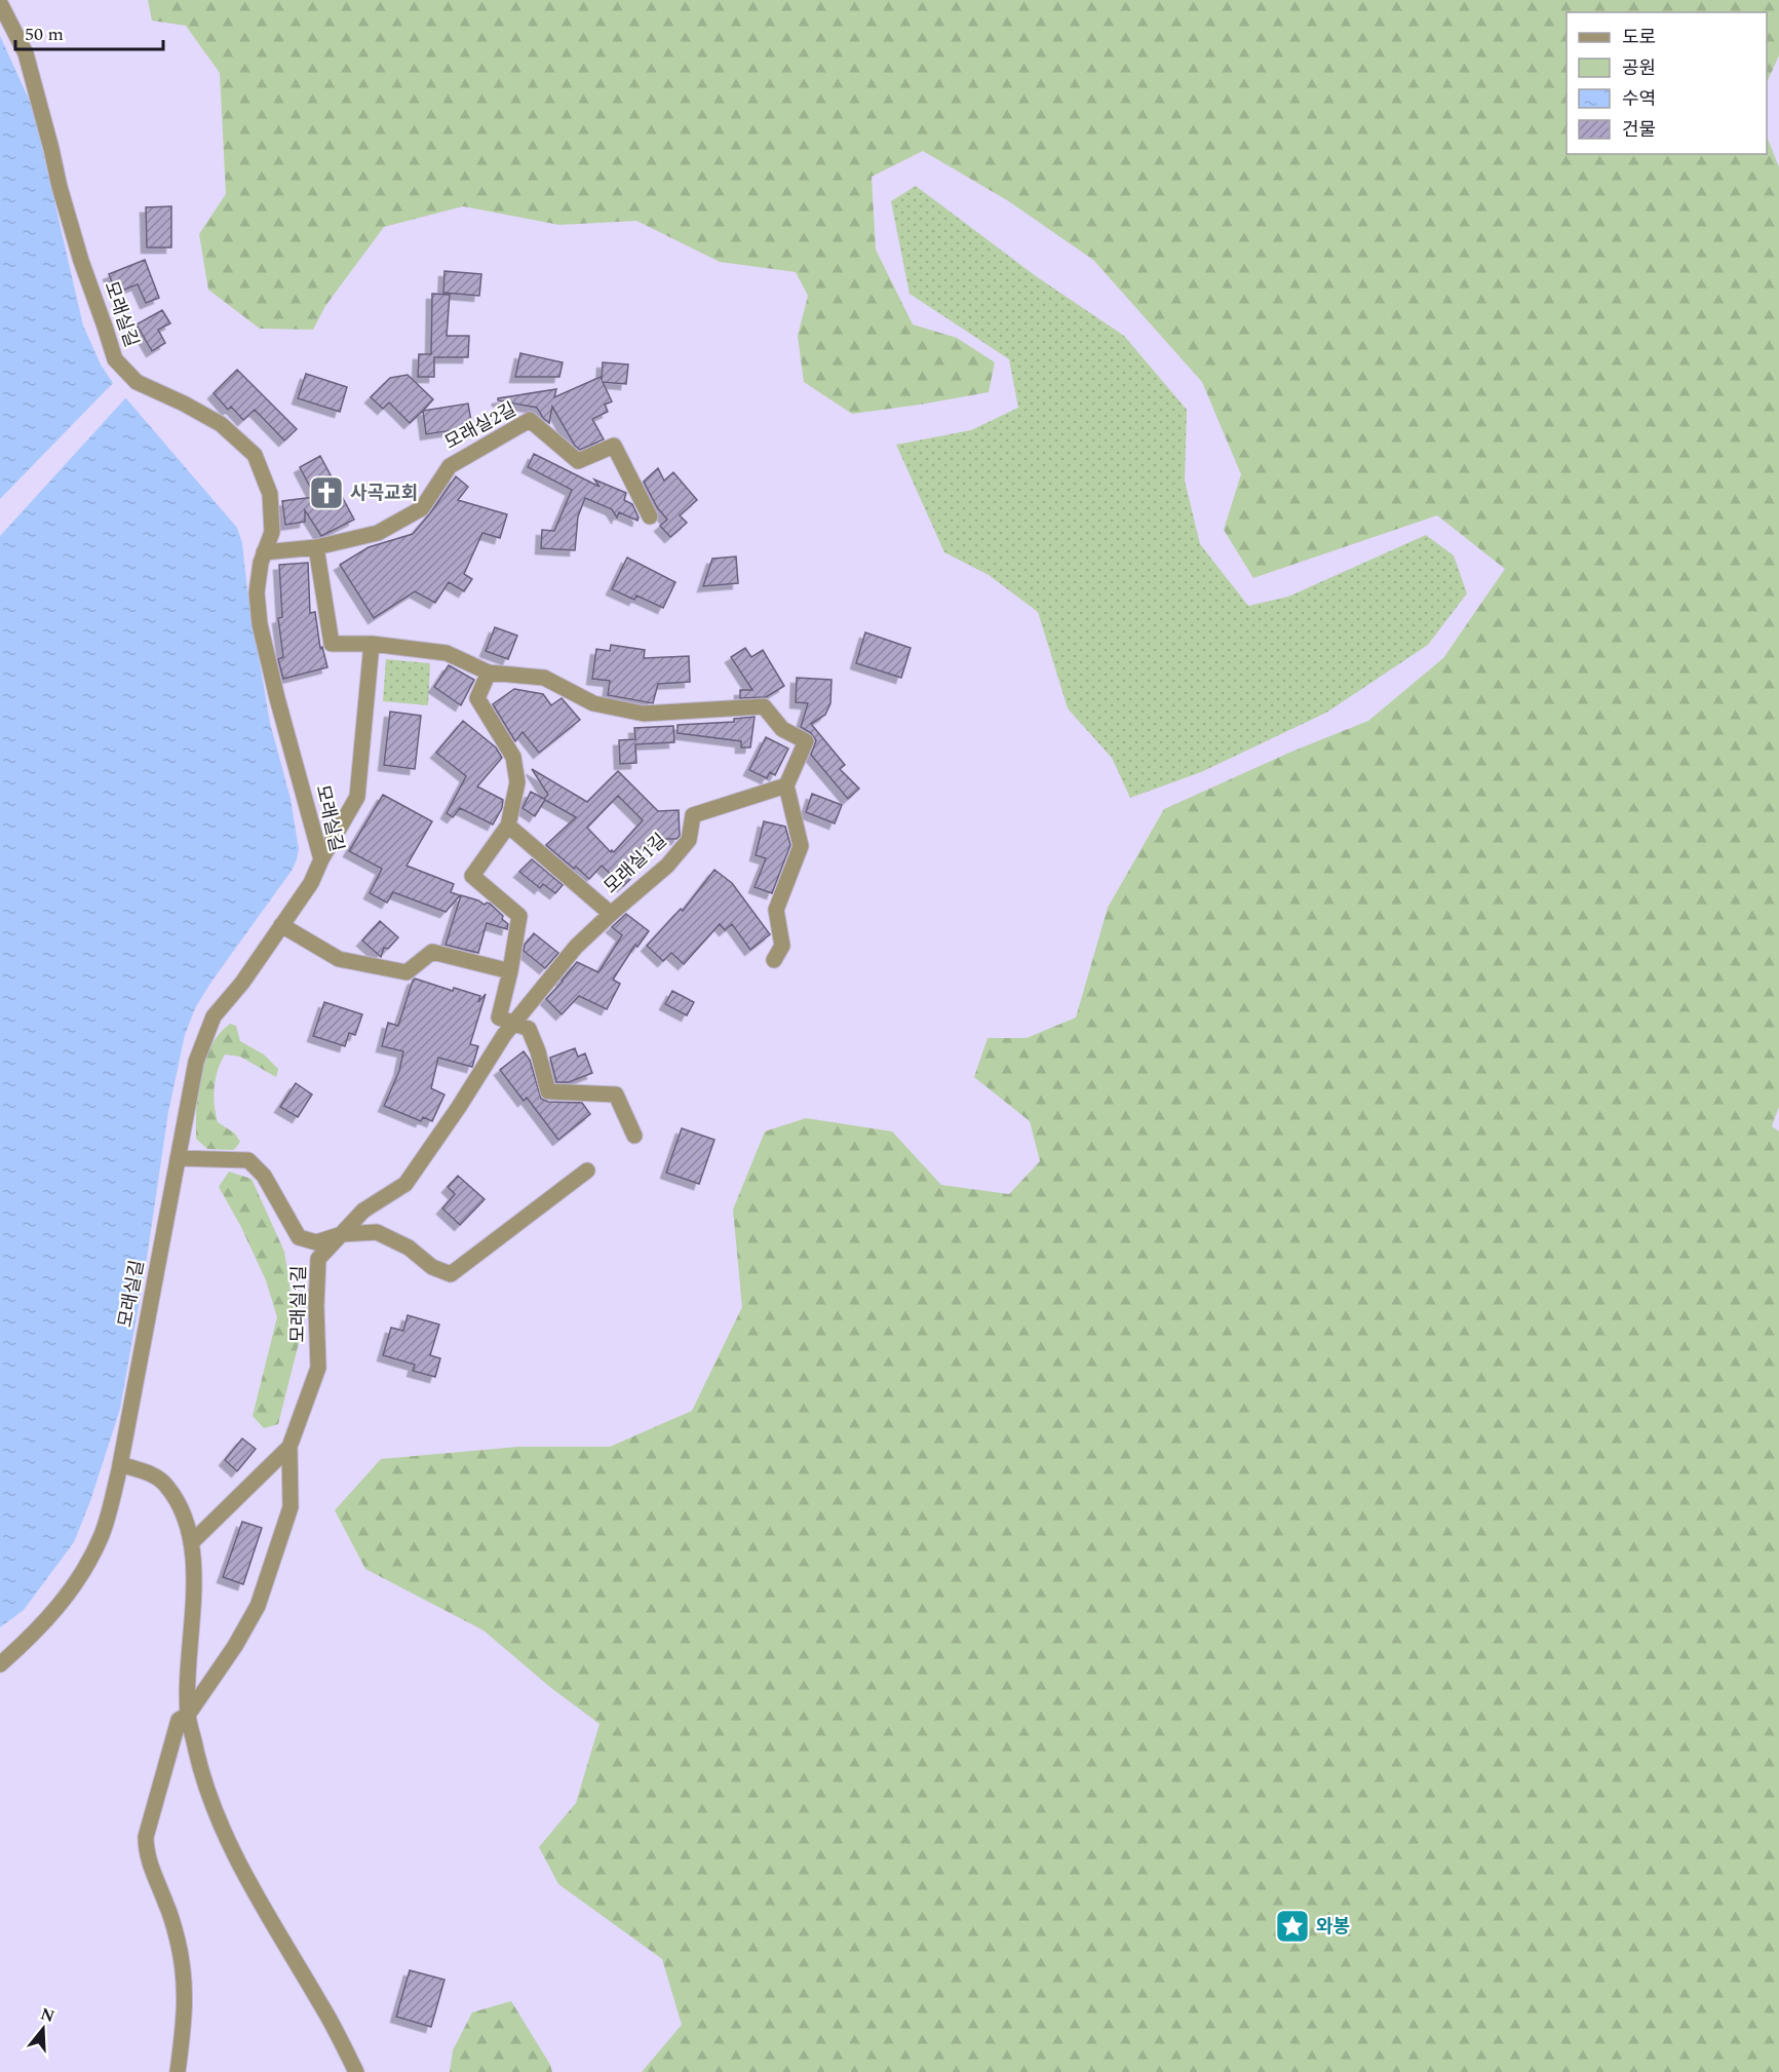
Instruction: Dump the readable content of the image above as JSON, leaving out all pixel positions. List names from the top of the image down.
{
  "streets": {
    "street": ["모래실길", "모래실2길", "모래실1길"]
  },
  "crossings": [
    ["모래실길", "모래실2길"]
  ],
  "places": {
    "church": ["사곡교회"],
    "place": ["와봉"]
  },
  "legend": [
    "도로",
    "공원",
    "수역",
    "건물"
  ],
  "scale_bar": "50 m",
  "north": "top"
}
